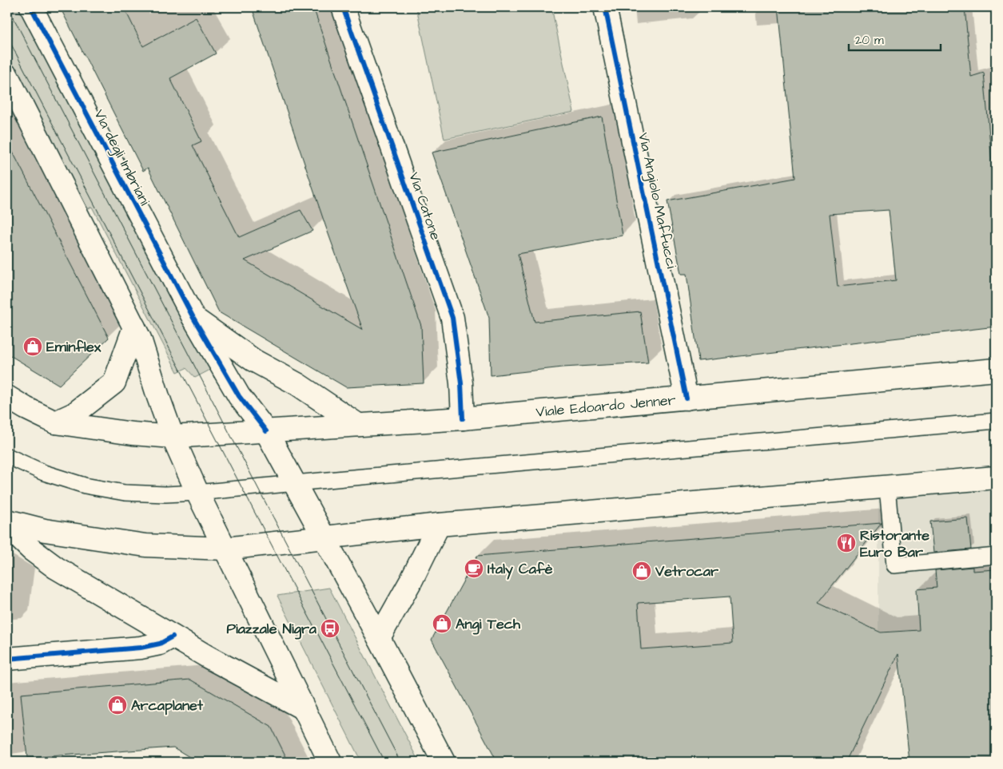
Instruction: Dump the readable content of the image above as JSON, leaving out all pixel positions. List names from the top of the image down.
{
  "streets": {
    "main road": [
      "Via degli Imbriani",
      "Via Angiolo Maffucci",
      "Via Catone",
      "Viale Edoardo Jenner"
    ]
  },
  "crossings": [
    ["Via degli Imbriani", "Viale Edoardo Jenner"],
    ["Via Angiolo Maffucci", "Viale Edoardo Jenner"],
    ["Via Catone", "Viale Edoardo Jenner"]
  ],
  "places": {
    "shop": [
      "Eminflex",
      "Vetrocar",
      "Angi Tech",
      "Arcaplanet"
    ],
    "restaurant": ["Ristorante Euro Bar"],
    "cafe": ["Italy Cafè"],
    "bus stop": ["Piazzale Nigra"]
  },
  "scale_bar": "20 m"
}
